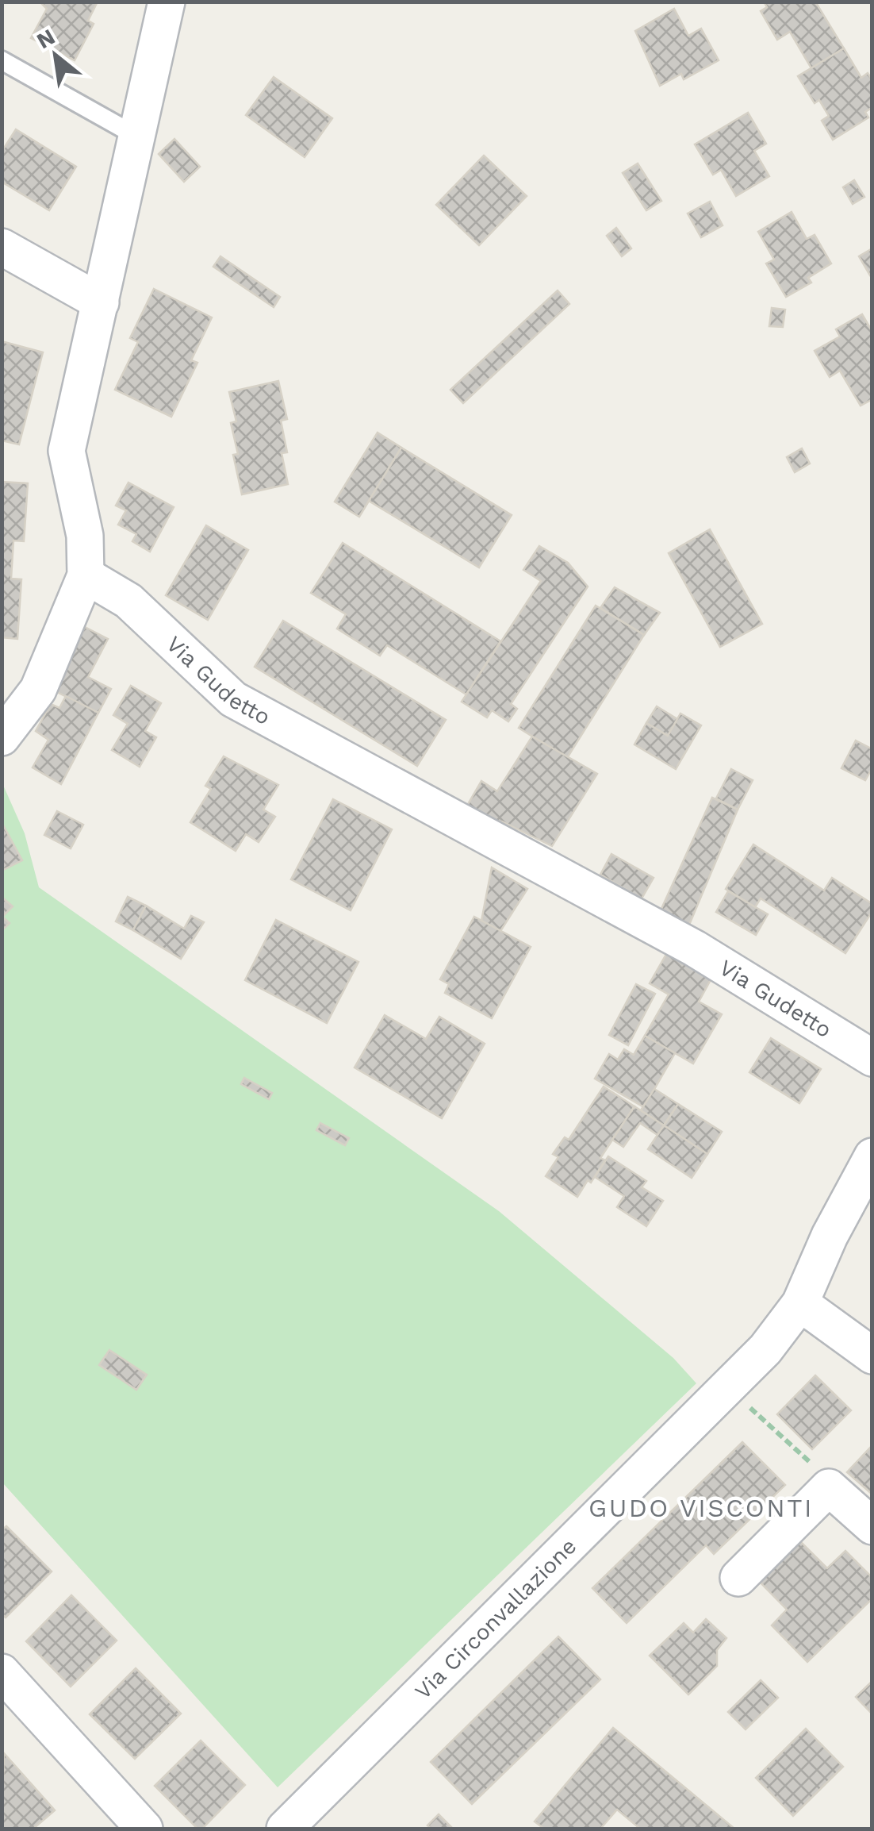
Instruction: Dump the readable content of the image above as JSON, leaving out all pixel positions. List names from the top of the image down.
{
  "streets": {
    "street": ["Via Gudetto", "Via Circonvallazione"]
  },
  "districts": ["GUDO VISCONTI"],
  "north": "top left"
}
